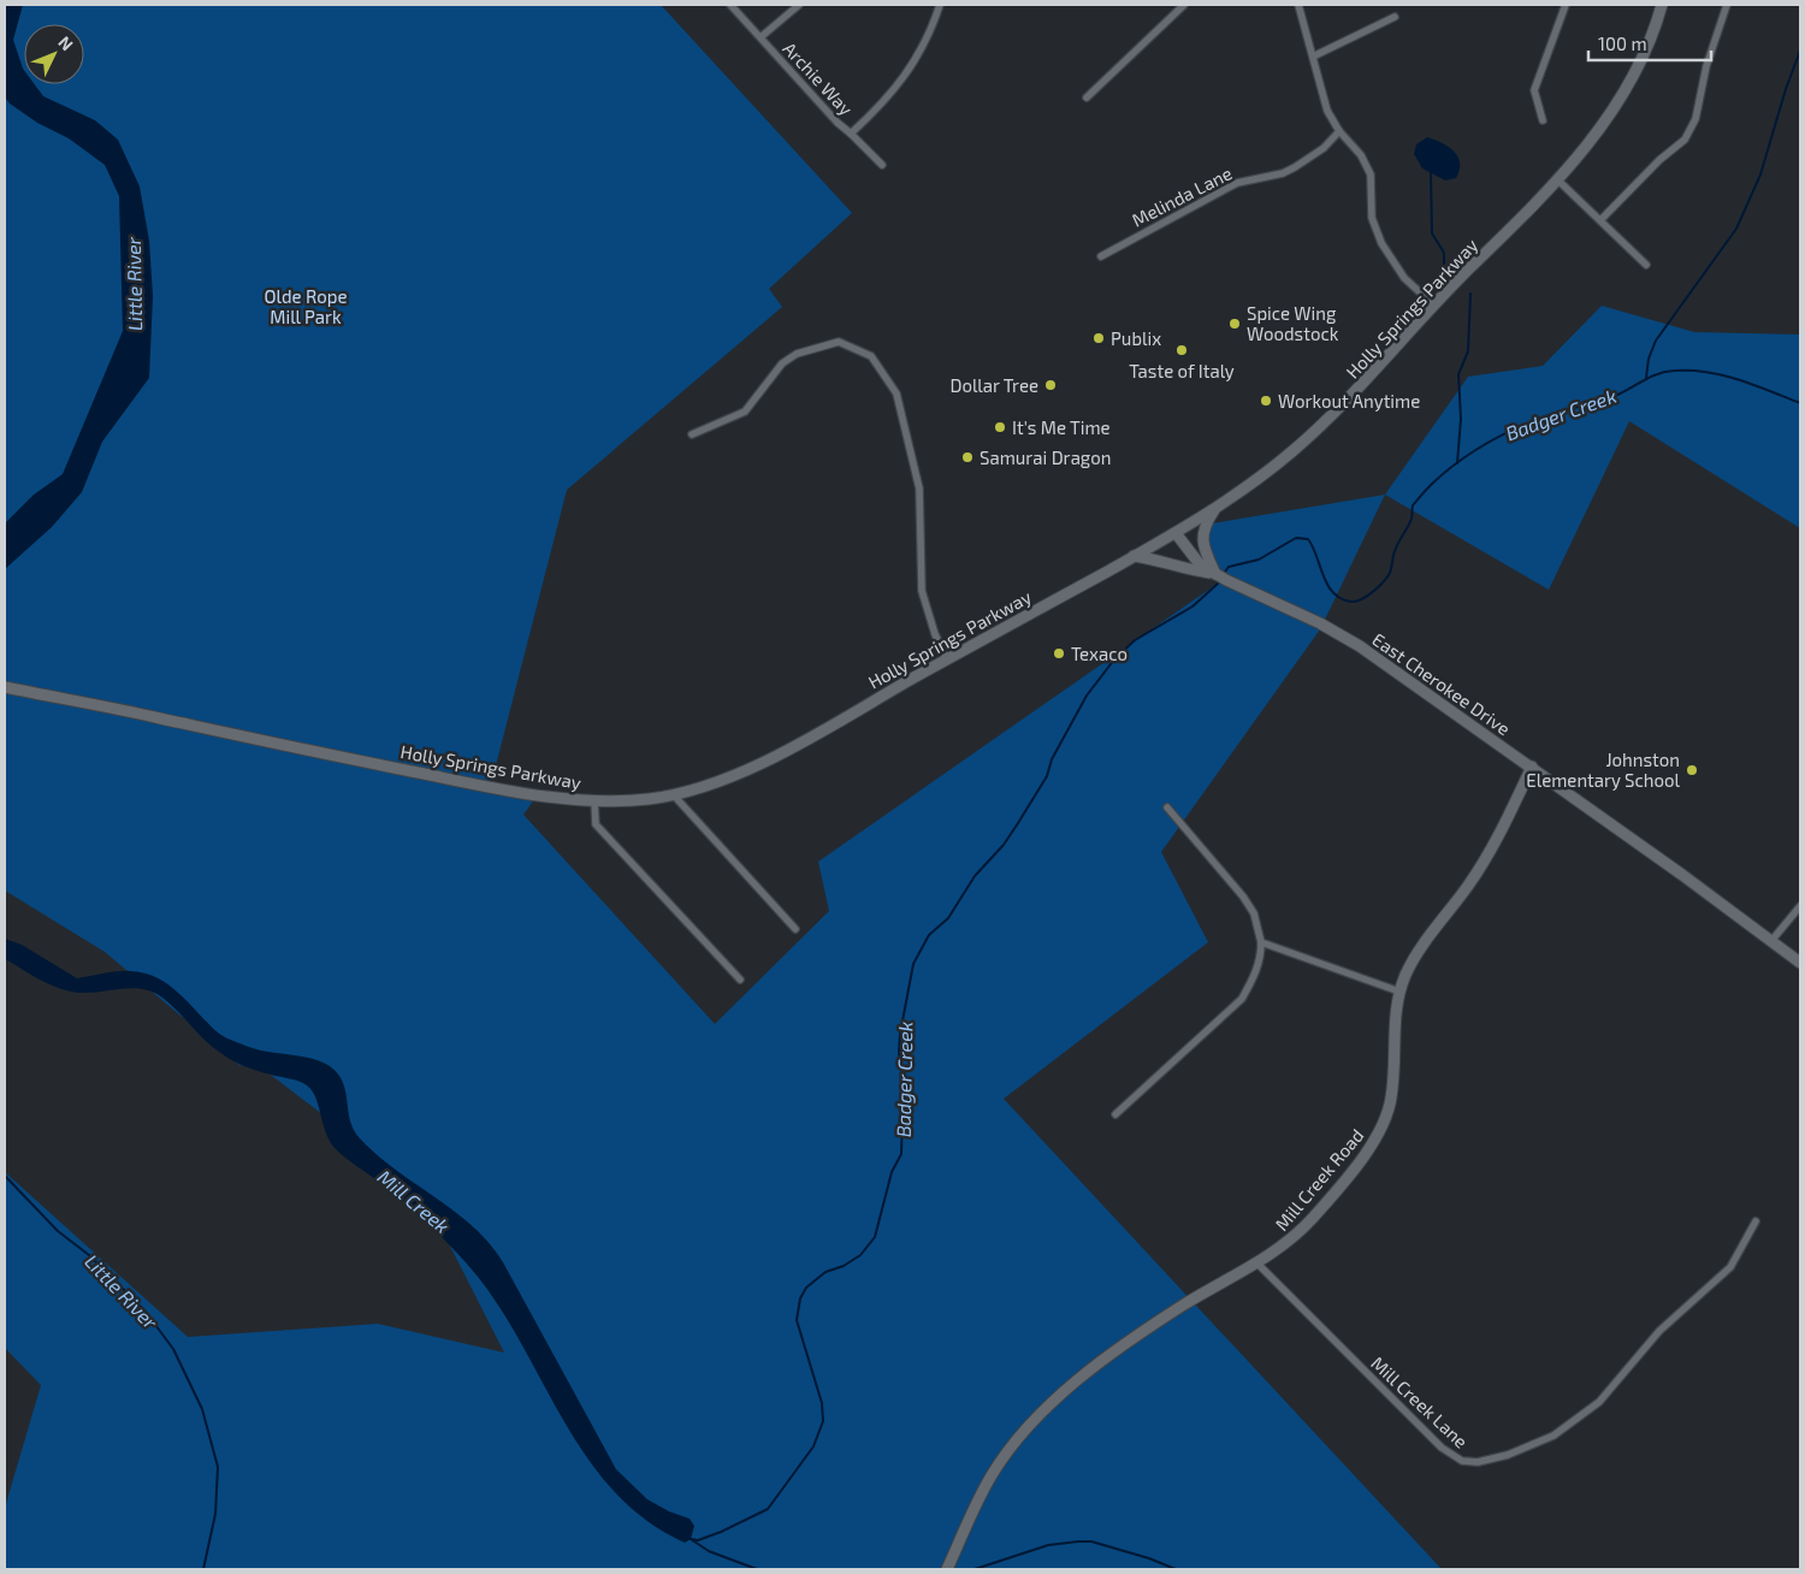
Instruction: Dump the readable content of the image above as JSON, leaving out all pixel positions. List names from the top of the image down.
{
  "streets": {
    "main road": ["Holly Springs Parkway", "East Cherokee Drive", "Mill Creek Road"],
    "street": ["Archie Way", "Melinda Lane", "Mill Creek Lane"]
  },
  "crossings": [
    ["Holly Springs Parkway", "East Cherokee Drive"],
    ["East Cherokee Drive", "Mill Creek Road"],
    ["Mill Creek Road", "Mill Creek Lane"]
  ],
  "water": ["Little River", "Badger Creek", "Mill Creek"],
  "parks": ["Olde Rope Mill Park"],
  "places": [
    "Spice Wing Woodstock",
    "Publix",
    "Taste of Italy",
    "Dollar Tree",
    "Workout Anytime",
    "It's Me Time",
    "Samurai Dragon",
    "Texaco",
    "Johnston Elementary School"
  ],
  "scale_bar": "100 m",
  "north": "top right"
}
